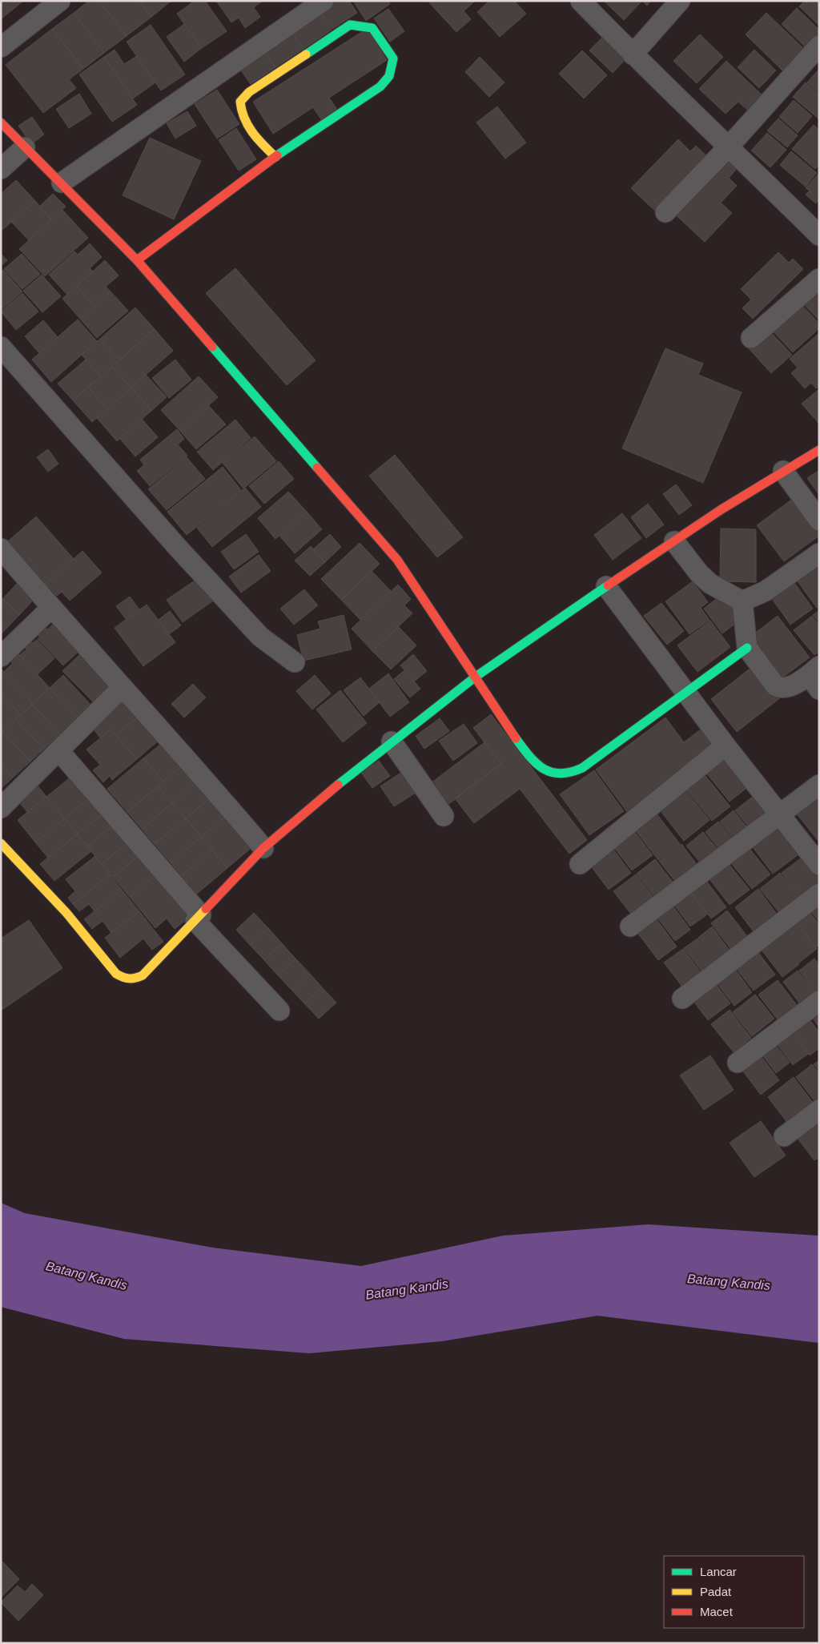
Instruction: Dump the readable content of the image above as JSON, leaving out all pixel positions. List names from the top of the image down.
{
  "water": ["Batang Kandis"],
  "legend": ["Lancar", "Padat", "Macet"]
}
